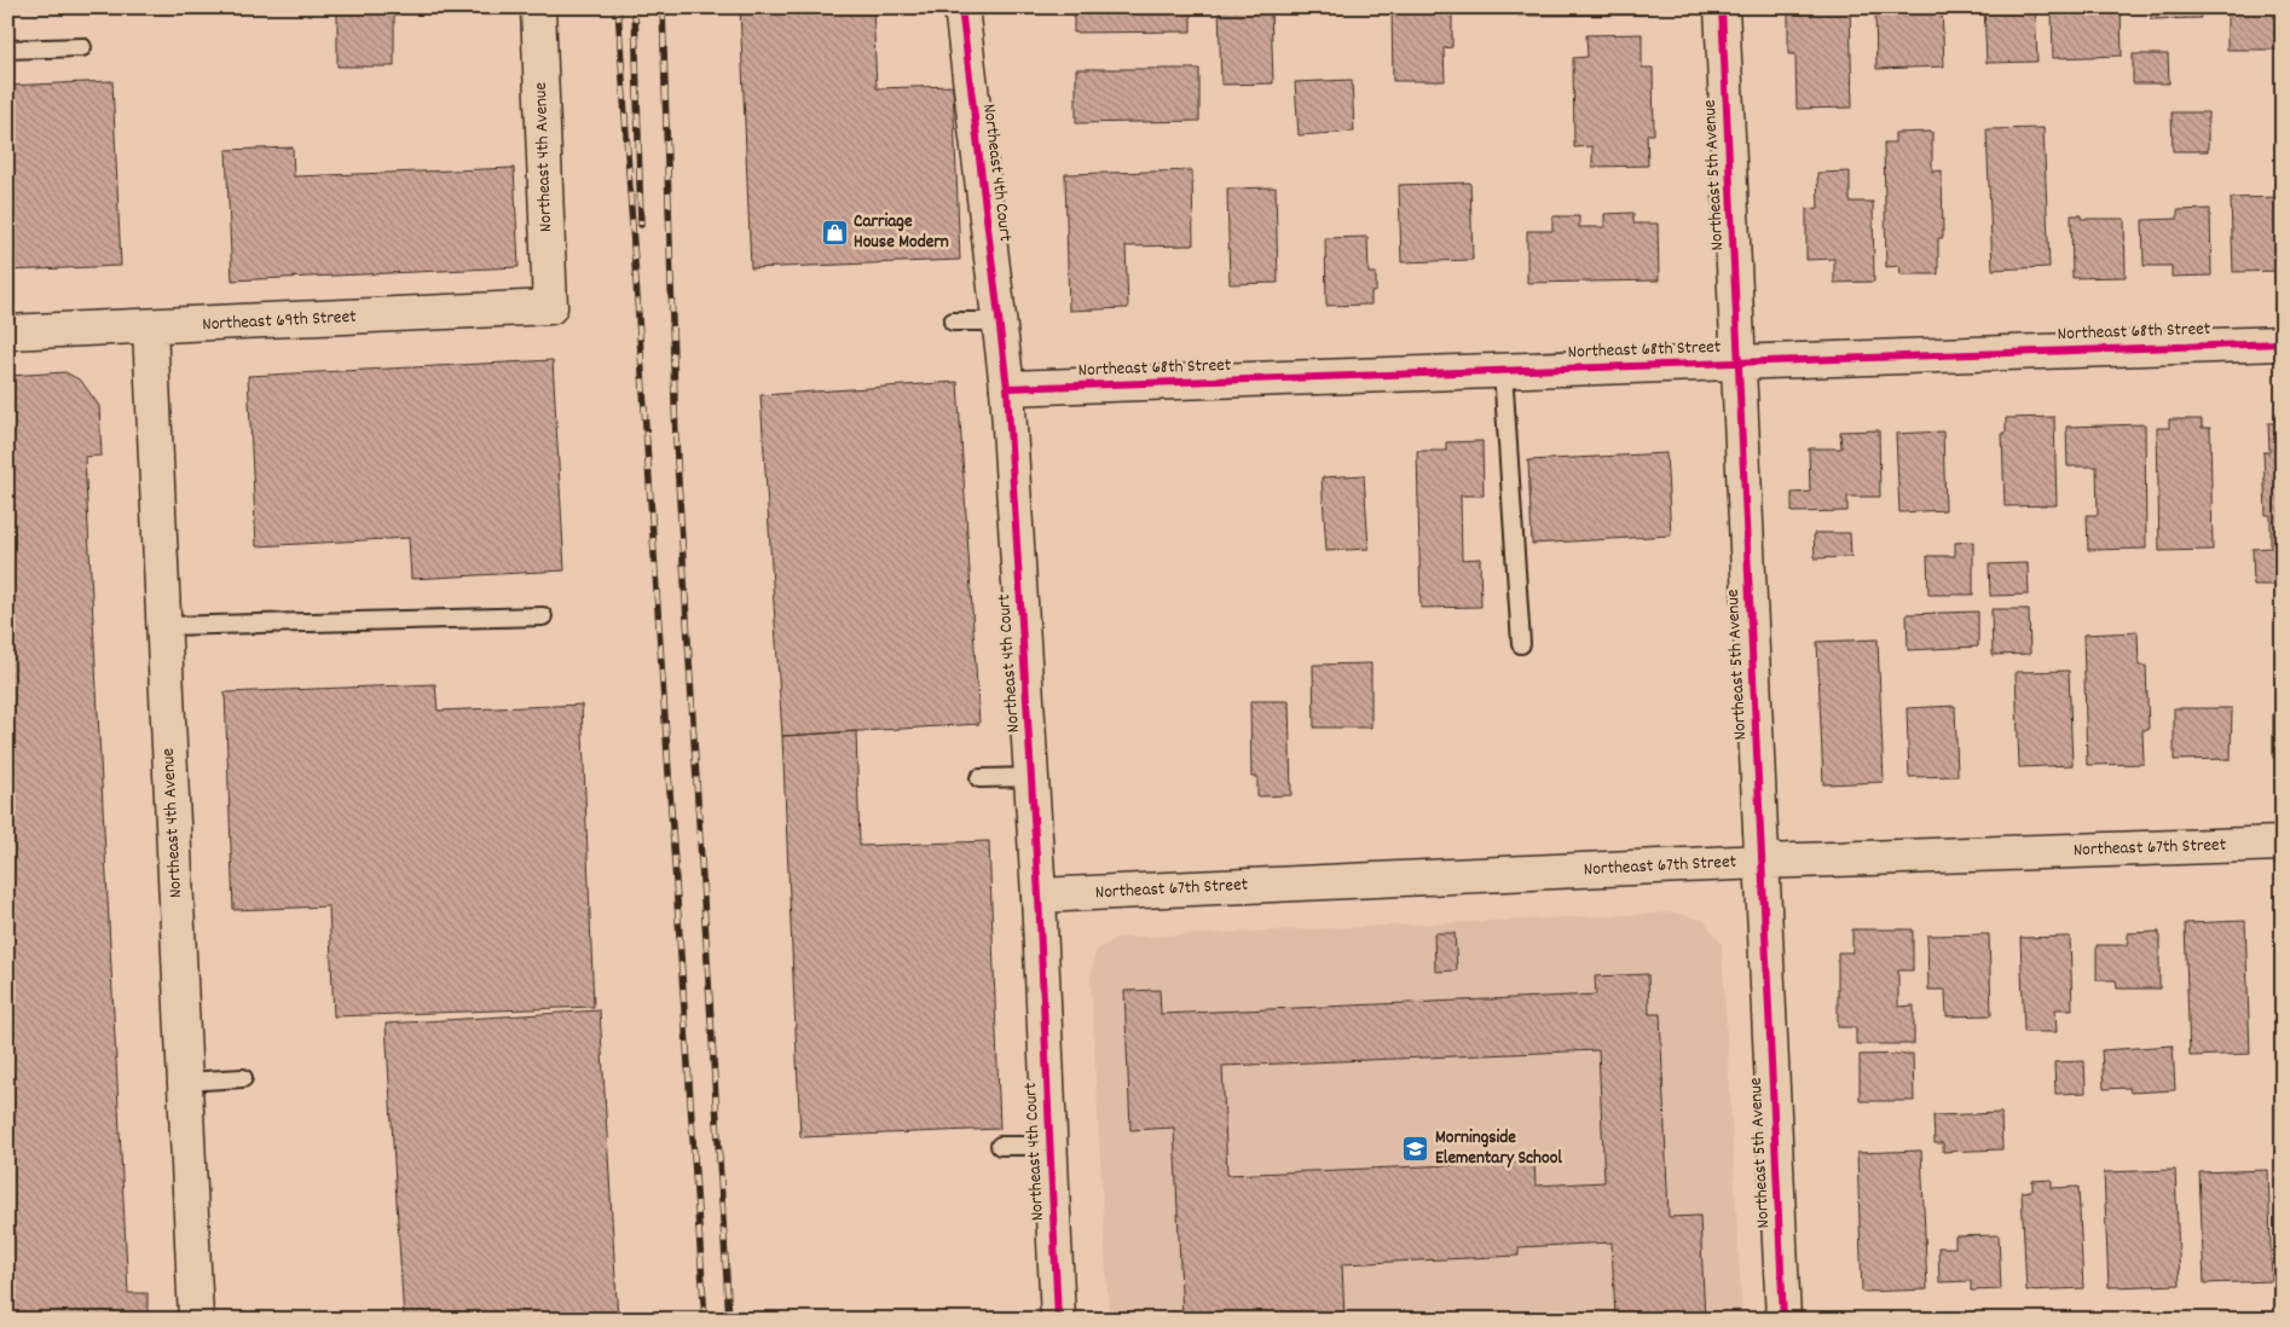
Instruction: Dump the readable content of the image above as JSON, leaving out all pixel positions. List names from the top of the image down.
{
  "streets": {
    "street": [
      "Northeast 4th Avenue",
      "Northeast 4th Court",
      "Northeast 5th Avenue",
      "Northeast 69th Street",
      "Northeast 68th Street",
      "Northeast 67th Street"
    ]
  },
  "crossings": [
    ["Northeast 4th Avenue", "Northeast 69th Street"],
    ["Northeast 4th Court", "Northeast 68th Street"],
    ["Northeast 4th Court", "Northeast 67th Street"],
    ["Northeast 5th Avenue", "Northeast 68th Street"],
    ["Northeast 5th Avenue", "Northeast 67th Street"]
  ],
  "places": {
    "shop": ["Carriage House Modern"],
    "school or university": ["Morningside Elementary School"]
  }
}
